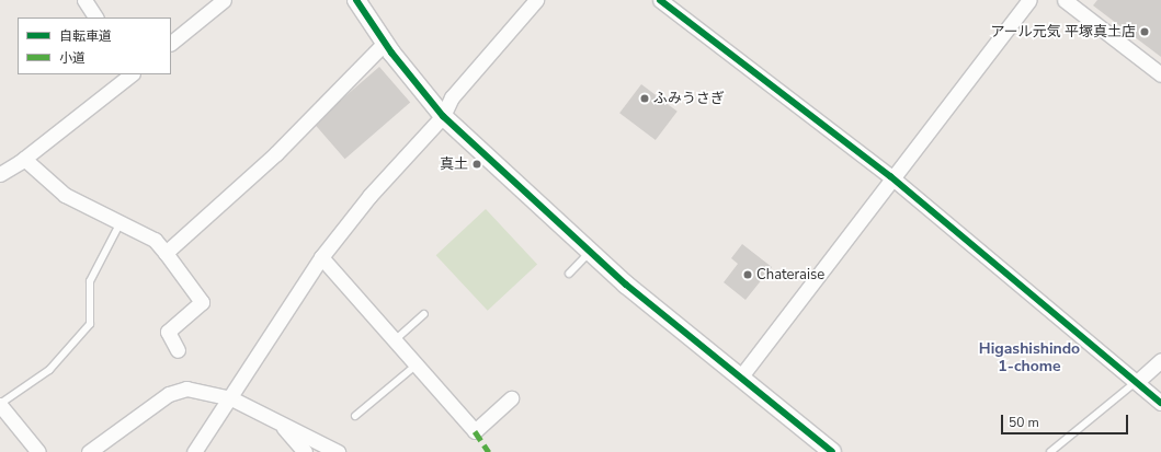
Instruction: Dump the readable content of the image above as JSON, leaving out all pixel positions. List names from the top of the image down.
{
  "districts": ["Higashishindo 1-chome"],
  "places": [
    "アール元気 平塚真土店",
    "ふみうさぎ",
    "真土",
    "Chateraise"
  ],
  "legend": ["自転車道", "小道"],
  "scale_bar": "50 m"
}
